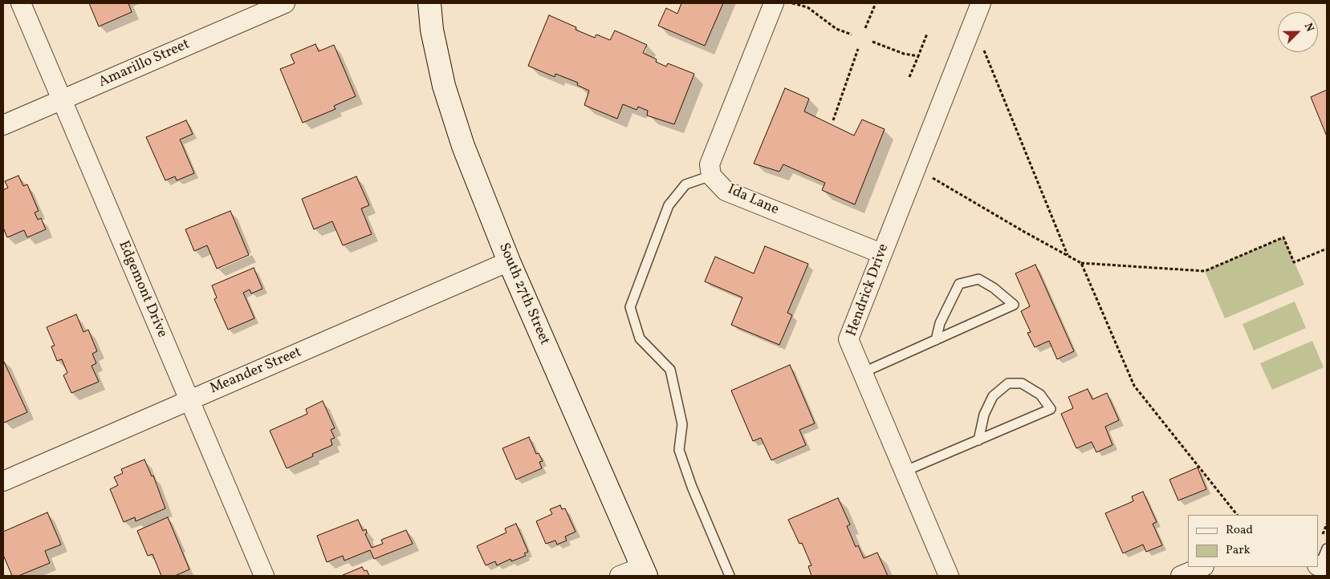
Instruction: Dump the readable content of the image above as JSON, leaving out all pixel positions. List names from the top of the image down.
{
  "streets": {
    "main road": ["South 27th Street"],
    "street": [
      "Amarillo Street",
      "Ida Lane",
      "Edgemont Drive",
      "Hendrick Drive",
      "Meander Street"
    ]
  },
  "crossings": [
    ["Amarillo Street", "Edgemont Drive"],
    ["Ida Lane", "Hendrick Drive"],
    ["Edgemont Drive", "Meander Street"],
    ["South 27th Street", "Meander Street"]
  ],
  "legend": ["Road", "Park"],
  "north": "top right"
}
